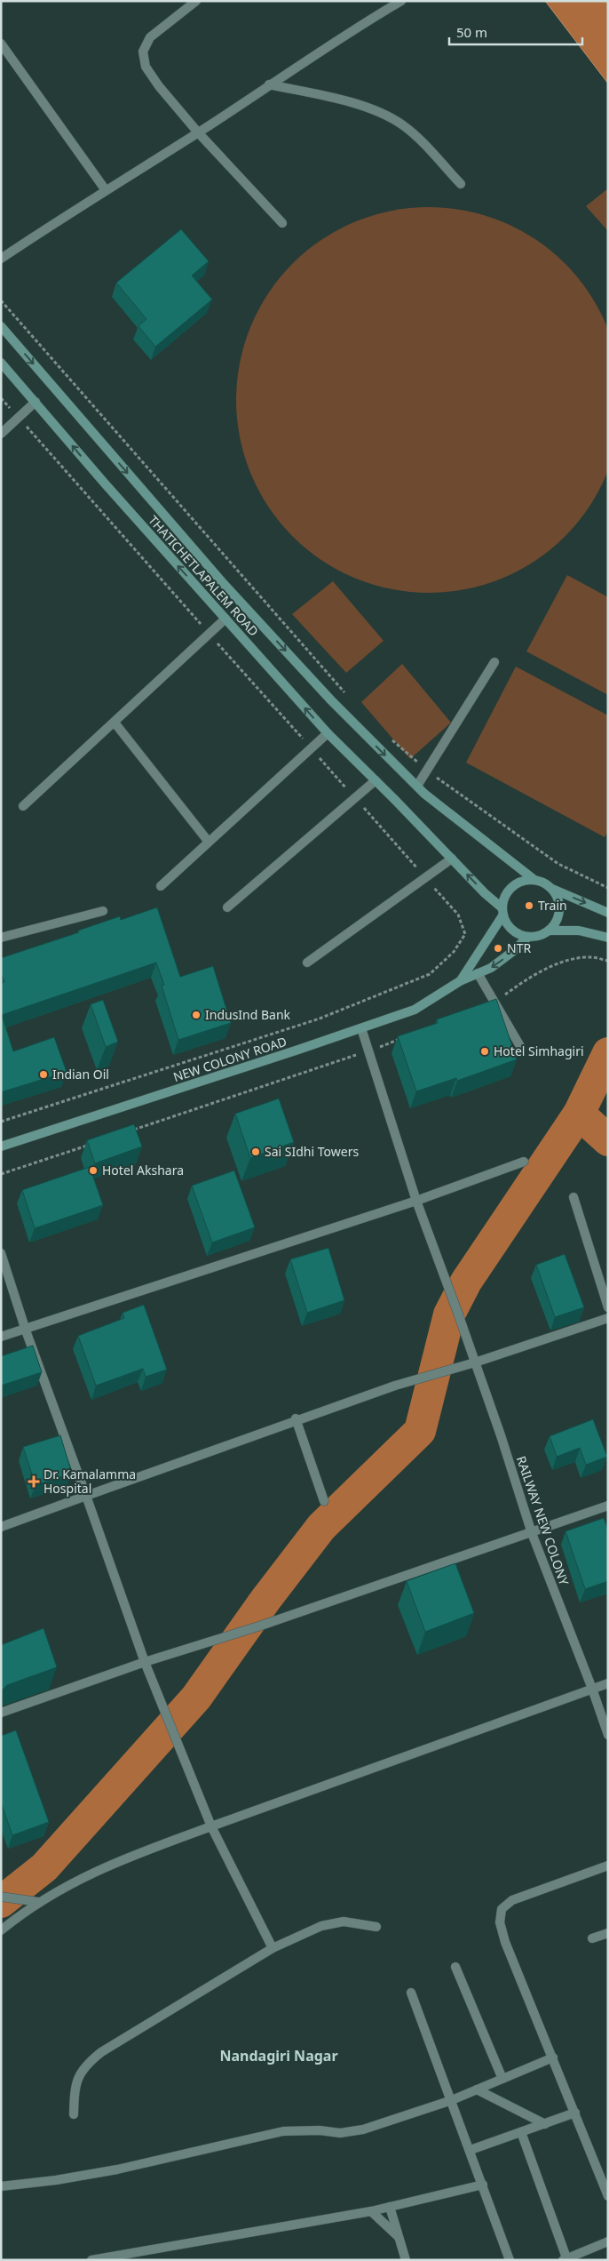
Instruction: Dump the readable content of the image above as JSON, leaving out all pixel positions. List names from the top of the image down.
{
  "streets": {
    "main road": ["THATICHETLAPALEM ROAD", "NEW COLONY ROAD"],
    "street": ["RAILWAY NEW COLONY"]
  },
  "crossings": [
    ["THATICHETLAPALEM ROAD", "NEW COLONY ROAD"],
    ["NEW COLONY ROAD", "RAILWAY NEW COLONY"]
  ],
  "districts": ["Nandagiri Nagar"],
  "places": {
    "other": [
      "Train",
      "NTR",
      "IndusInd Bank",
      "Hotel Simhagiri",
      "Indian Oil",
      "Sai SIdhi Towers",
      "Hotel Akshara"
    ],
    "health": ["Dr. Kamalamma Hospital"]
  },
  "scale_bar": "50 m"
}
